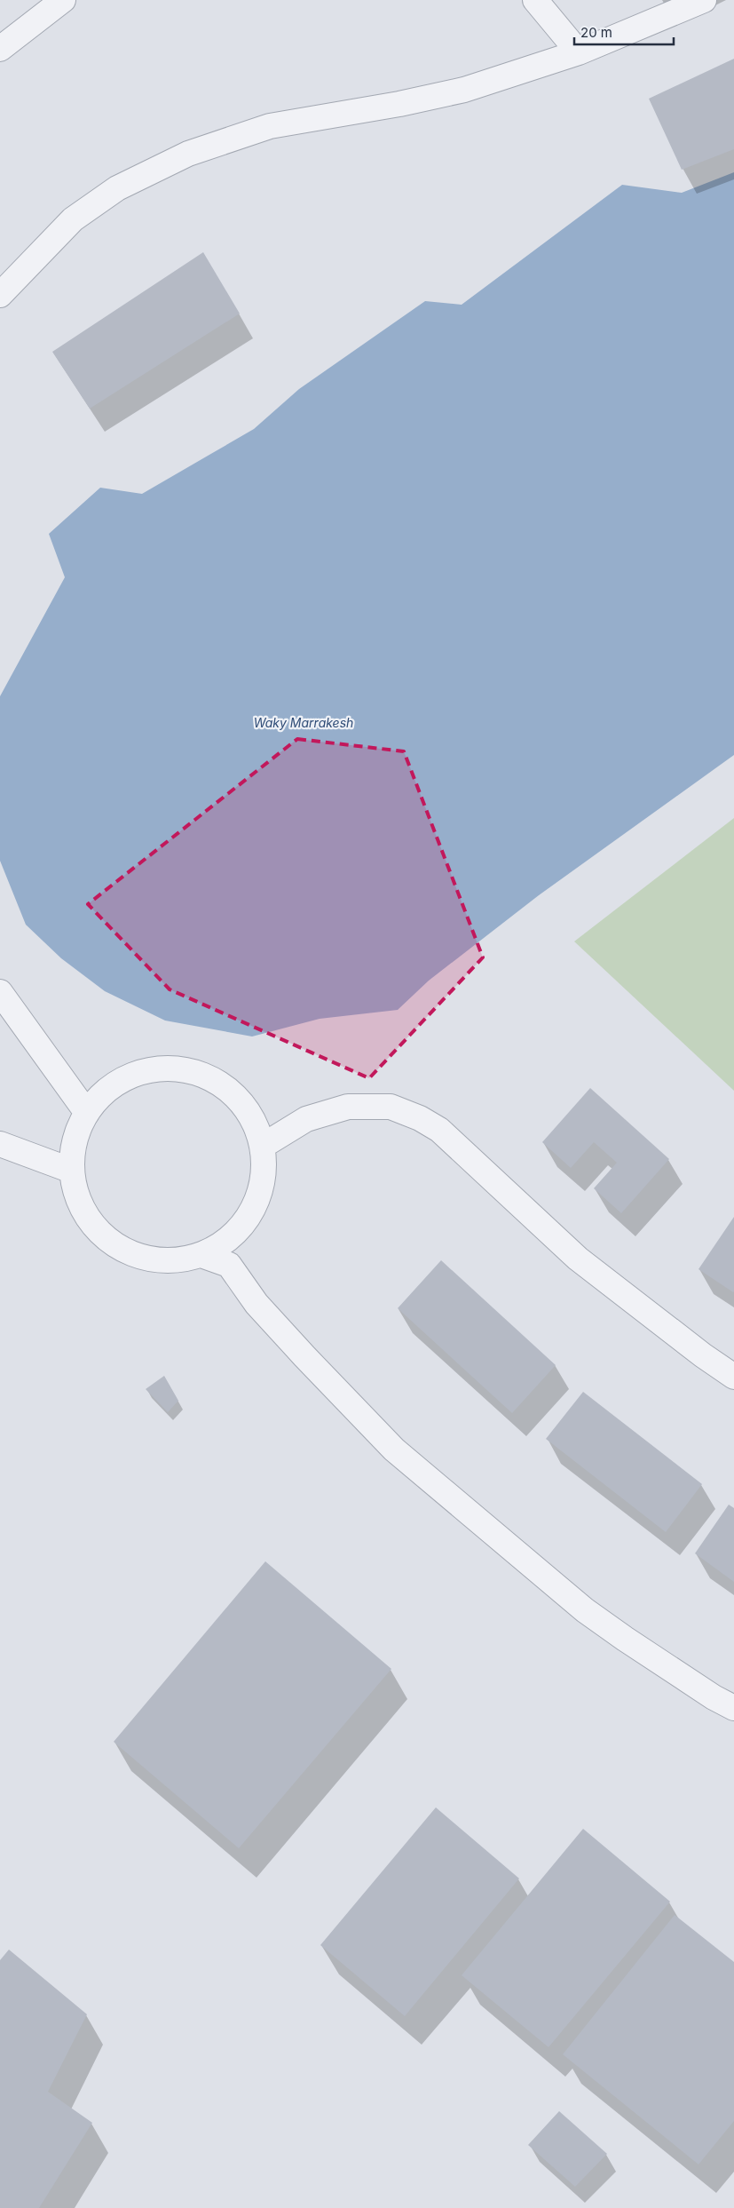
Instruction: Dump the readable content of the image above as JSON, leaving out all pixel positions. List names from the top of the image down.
{
  "water": ["Waky Marrakesh"],
  "scale_bar": "20 m"
}
